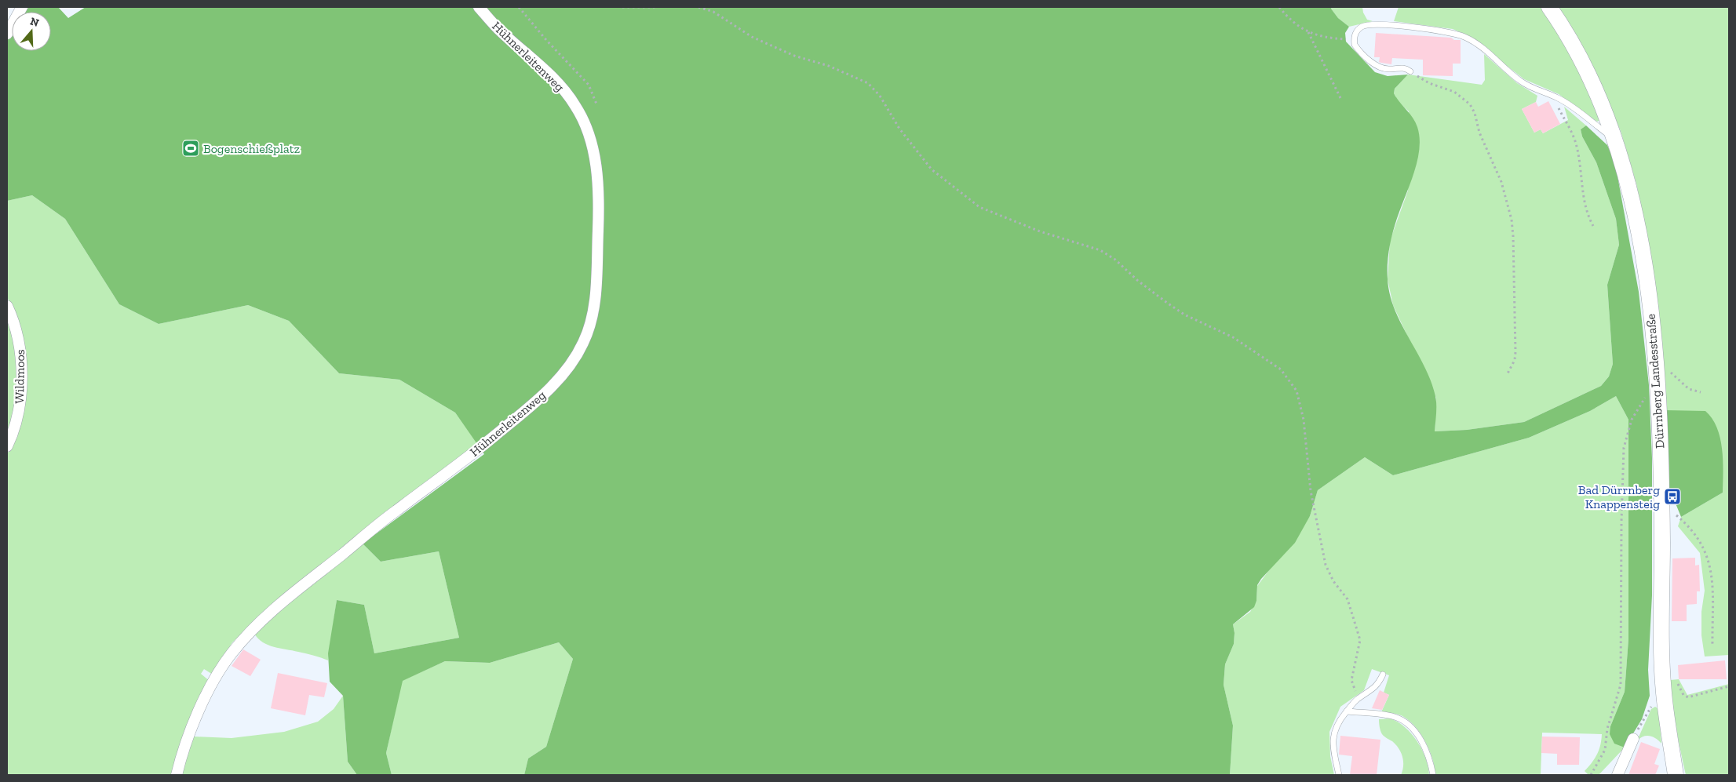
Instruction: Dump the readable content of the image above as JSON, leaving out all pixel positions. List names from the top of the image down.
{
  "streets": {
    "main road": ["Dürrnberg Landesstraße"],
    "street": ["Hühnerleitenweg", "Wildmoos"]
  },
  "places": {
    "sports": ["Bogenschießplatz"],
    "bus stop": ["Bad Dürrnberg Knappensteig"]
  },
  "north": "top"
}
